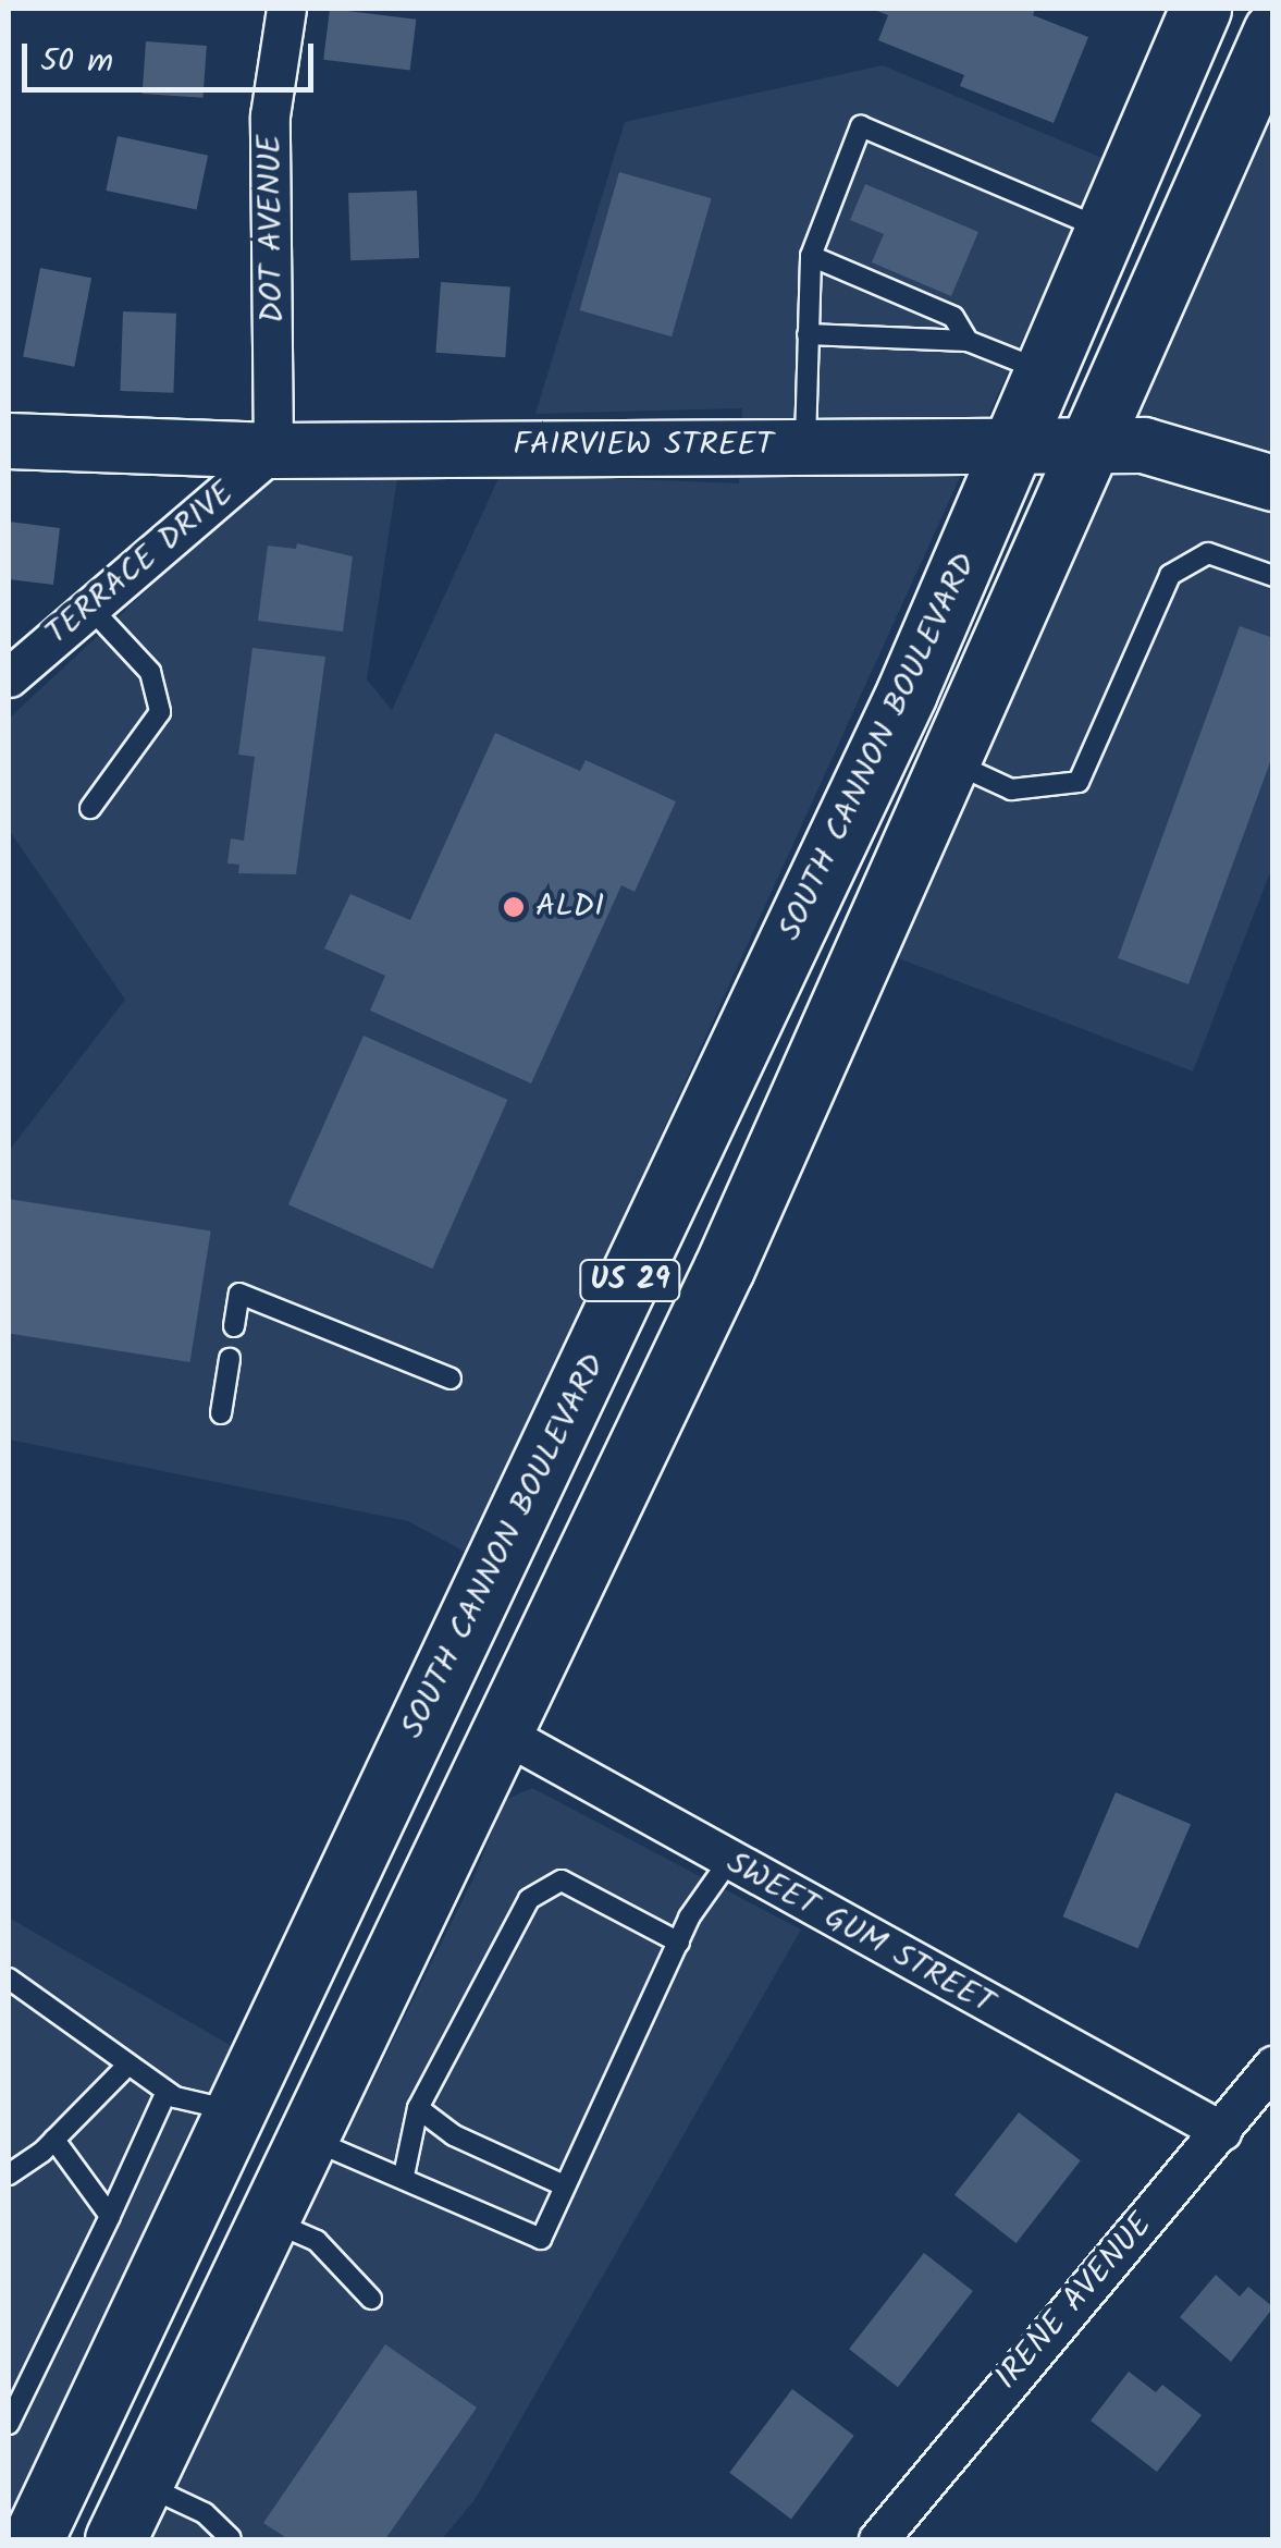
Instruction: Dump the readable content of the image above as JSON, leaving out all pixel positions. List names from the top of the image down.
{
  "streets": {
    "main road": ["SOUTH CANNON BOULEVARD", "US 29"],
    "street": [
      "DOT AVENUE",
      "FAIRVIEW STREET",
      "TERRACE DRIVE",
      "SWEET GUM STREET",
      "IRENE AVENUE"
    ]
  },
  "crossings": [
    ["DOT AVENUE", "FAIRVIEW STREET"],
    ["DOT AVENUE", "TERRACE DRIVE"],
    ["FAIRVIEW STREET", "TERRACE DRIVE"],
    ["FAIRVIEW STREET", "SOUTH CANNON BOULEVARD"],
    ["FAIRVIEW STREET", "US 29"],
    ["US 29", "SWEET GUM STREET"],
    ["SWEET GUM STREET", "IRENE AVENUE"]
  ],
  "places": ["ALDI"],
  "scale_bar": "50 m"
}
